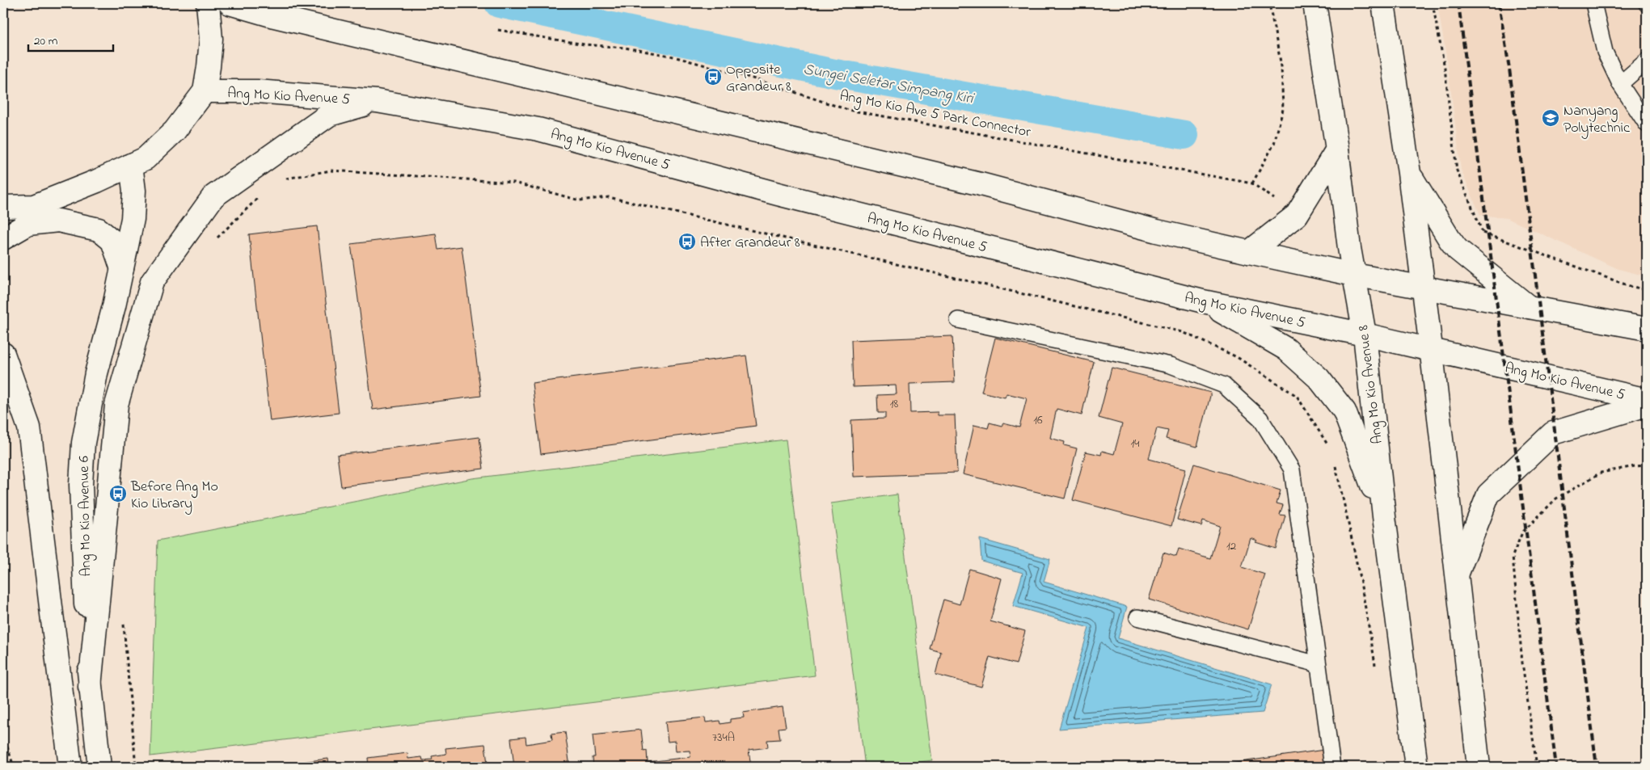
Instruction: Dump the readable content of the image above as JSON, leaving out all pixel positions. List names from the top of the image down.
{
  "streets": {
    "main road": ["Ang Mo Kio Avenue 5", "Ang Mo Kio Avenue 8", "Ang Mo Kio Avenue 6"],
    "path": ["Ang Mo Kio Ave 5 Park Connector"]
  },
  "crossings": [
    ["Ang Mo Kio Avenue 5", "Ang Mo Kio Avenue 8"]
  ],
  "water": ["Sungei Seletar Simpang Kiri"],
  "places": {
    "bus stop": ["Opposite Grandeur 8", "After Grandeur 8", "Before Ang Mo Kio Library"],
    "school or university": ["Nanyang Polytechnic"]
  },
  "house_numbers": [
    "18",
    "16",
    "14",
    "12",
    "734A"
  ],
  "scale_bar": "20 m"
}
